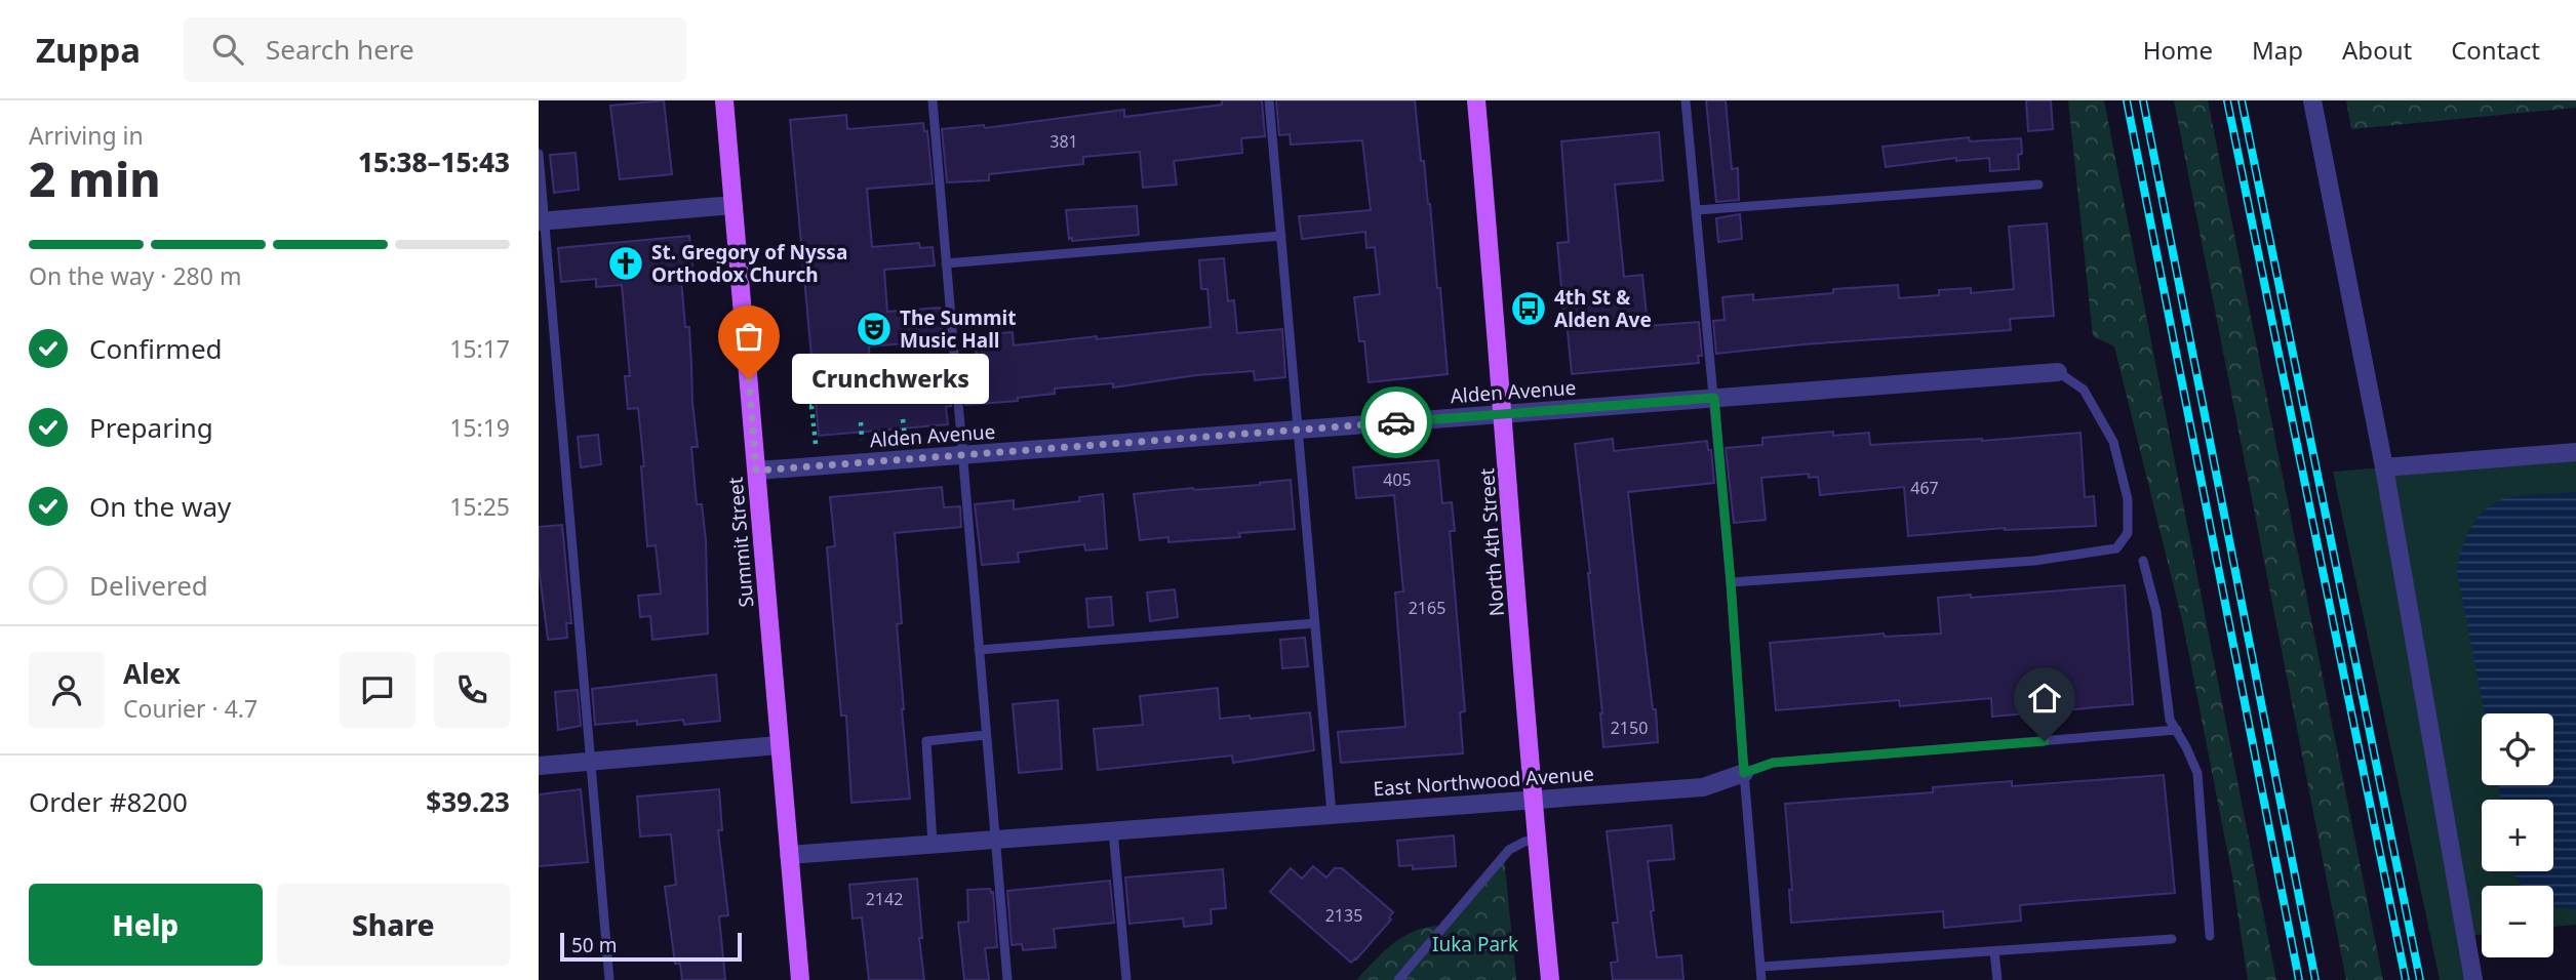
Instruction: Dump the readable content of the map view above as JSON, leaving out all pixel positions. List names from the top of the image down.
{
  "streets": {
    "main road": ["Summit Street", "North 4th Street"],
    "street": ["Alden Avenue", "East Northwood Avenue"]
  },
  "crossings": [
    ["Alden Avenue", "Summit Street"],
    ["Alden Avenue", "North 4th Street"],
    ["Summit Street", "East Northwood Avenue"],
    ["North 4th Street", "East Northwood Avenue"]
  ],
  "parks": ["Iuka Park"],
  "places": {
    "church": ["St. Gregory of Nyssa Orthodox Church"],
    "bus stop": ["4th St & Alden Ave"],
    "theatre": ["The Summit Music Hall"],
    "other": ["Crunchwerks"]
  },
  "house_numbers": [
    "381",
    "405",
    "467",
    "2165",
    "2150",
    "2142",
    "2135"
  ],
  "scale_bar": "50 m",
  "page": {
    "header": "Zuppa",
    "search": "Search here",
    "nav": [
      "Home",
      "Map",
      "About",
      "Contact"
    ],
    "heading": ["2 min", "Arriving in", "15:38–15:43"],
    "panel": [
      "Alex",
      "Courier · 4.7",
      "Order #8200",
      "$39.23"
    ],
    "bar": "On the way · 280 m",
    "list": [
      ["Confirmed", "15:17"],
      ["Preparing", "15:19"],
      ["On the way", "15:25"],
      "Delivered"
    ],
    "bubble": "Crunchwerks",
    "map_buttons": ["+", "−"],
    "buttons": ["Help", "Share"],
    "scale": "50 m"
  }
}
